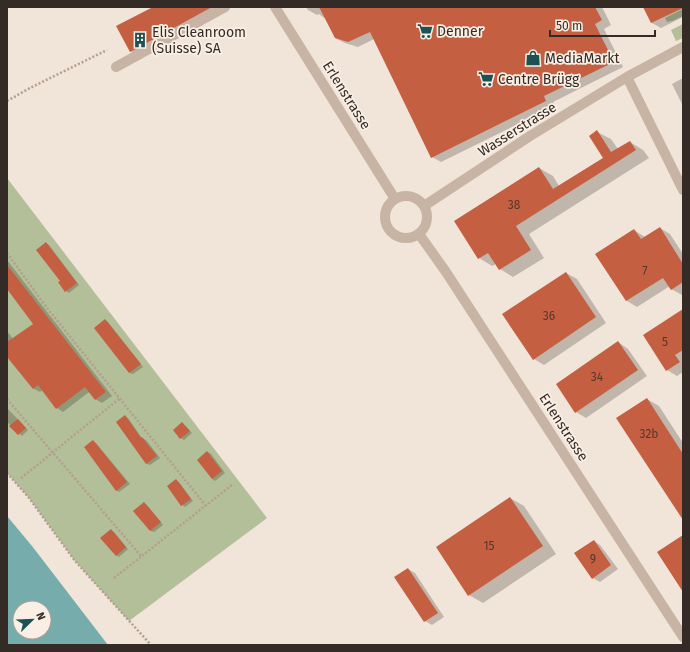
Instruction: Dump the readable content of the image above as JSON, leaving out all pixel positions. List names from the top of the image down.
{
  "streets": {
    "street": ["Erlenstrasse", "Wasserstrasse"]
  },
  "crossings": [
    ["Erlenstrasse", "Wasserstrasse"]
  ],
  "places": {
    "supermarket": ["Denner", "Centre Brügg"],
    "building": ["Elis Cleanroom (Suisse) SA"],
    "shop": ["MediaMarkt"]
  },
  "house_numbers": [
    "38",
    "7",
    "36",
    "5",
    "34",
    "32b",
    "15",
    "9"
  ],
  "scale_bar": "50 m",
  "north": "top right"
}
